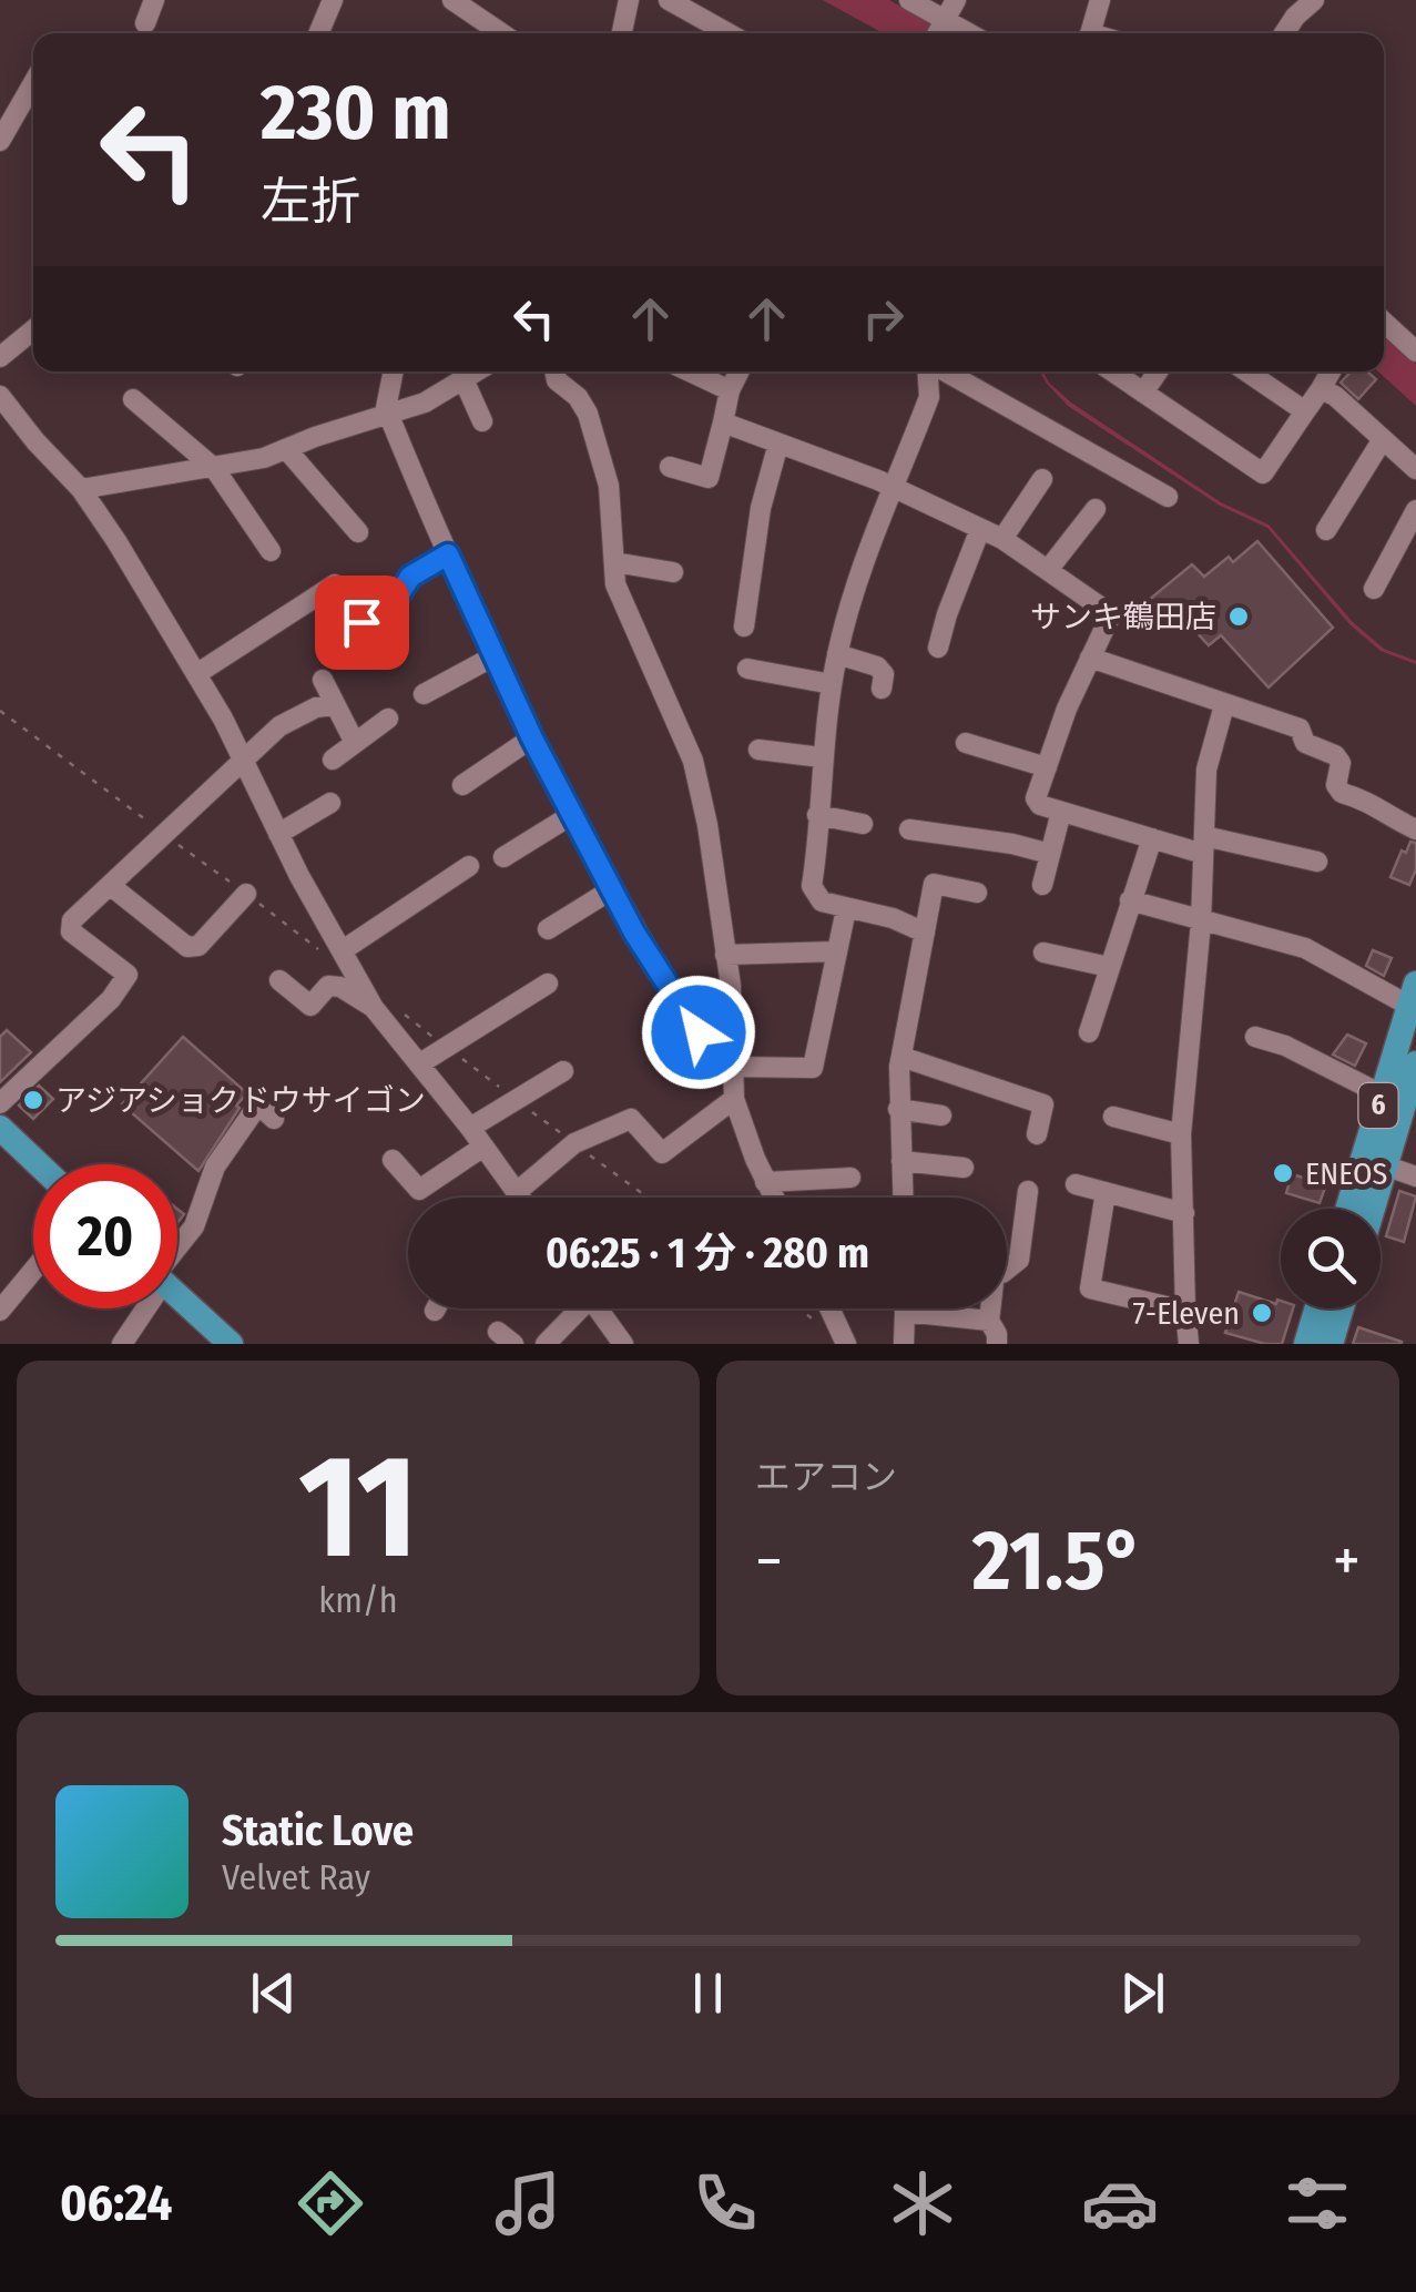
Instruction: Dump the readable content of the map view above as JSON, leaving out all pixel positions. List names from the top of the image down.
{
  "streets": {
    "main road": ["6"]
  },
  "places": [
    "サンキ鶴田店",
    "アジアショクドウサイゴン",
    "ENEOS",
    "7-Eleven"
  ],
  "page": {
    "turn": ["230 m", "左折"],
    "limit": "20",
    "trip": "06:25 · 1 分 · 280 m",
    "tile": [
      ["11", "km/h"],
      "エアコン"
    ],
    "heat": ["−", "21.5°", "+"],
    "song": ["Static Love", "Velvet Ray"],
    "tabs": "06:24"
  }
}
